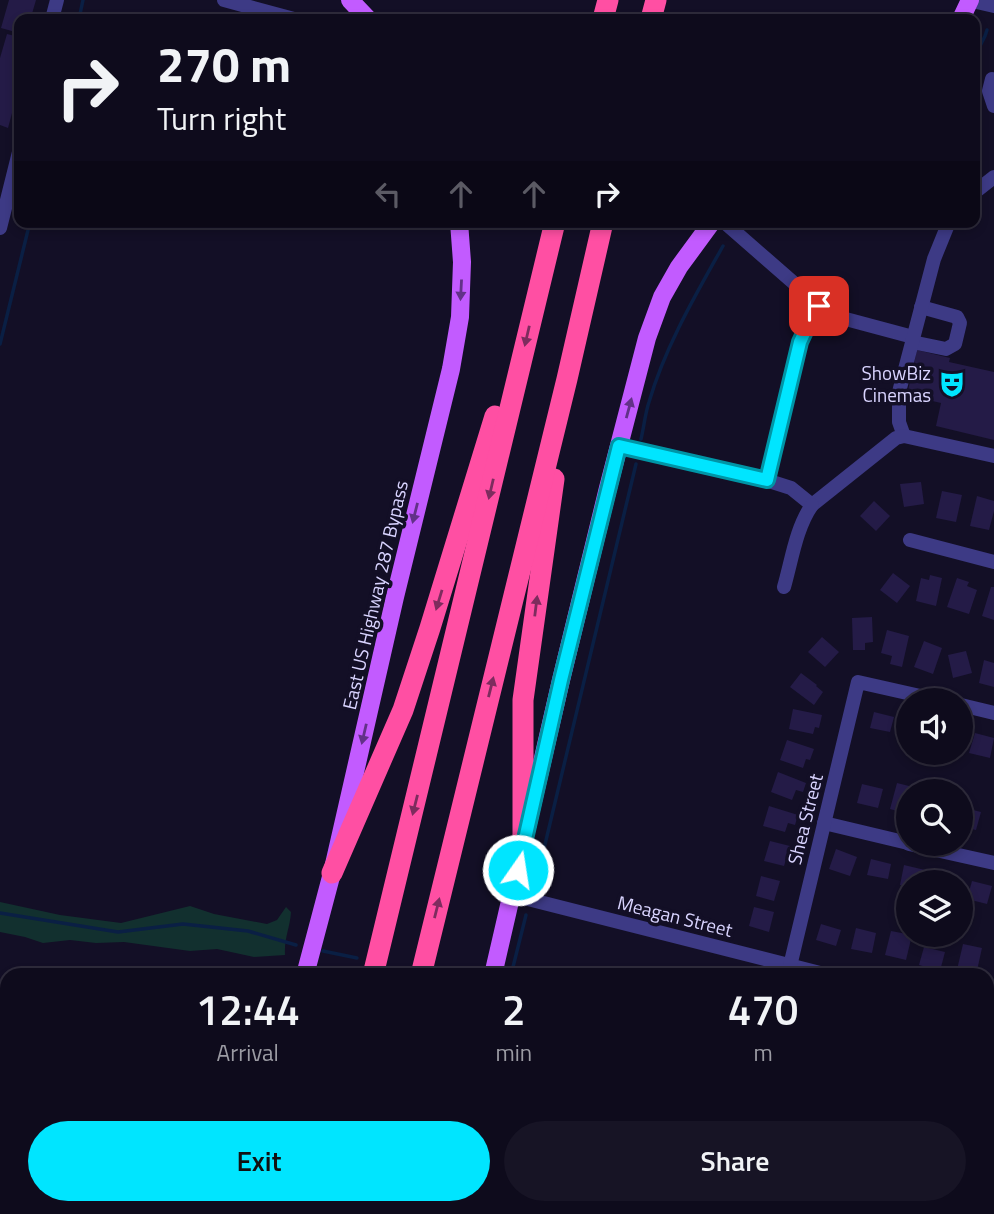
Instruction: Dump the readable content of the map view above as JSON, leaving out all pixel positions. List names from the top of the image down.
{
  "streets": {
    "main road": ["East US Highway 287 Bypass"],
    "street": ["Shea Street", "Meagan Street"]
  },
  "crossings": [
    ["Shea Street", "Meagan Street"]
  ],
  "one_way": ["East US Highway 287 Bypass"],
  "places": {
    "theatre": ["ShowBiz Cinemas"]
  },
  "page": {
    "turn": ["270 m", "Turn right"],
    "eta": [
      "12:44",
      "Arrival",
      "2",
      "min",
      "470",
      "m"
    ],
    "buttons": ["Exit", "Share"]
  }
}
